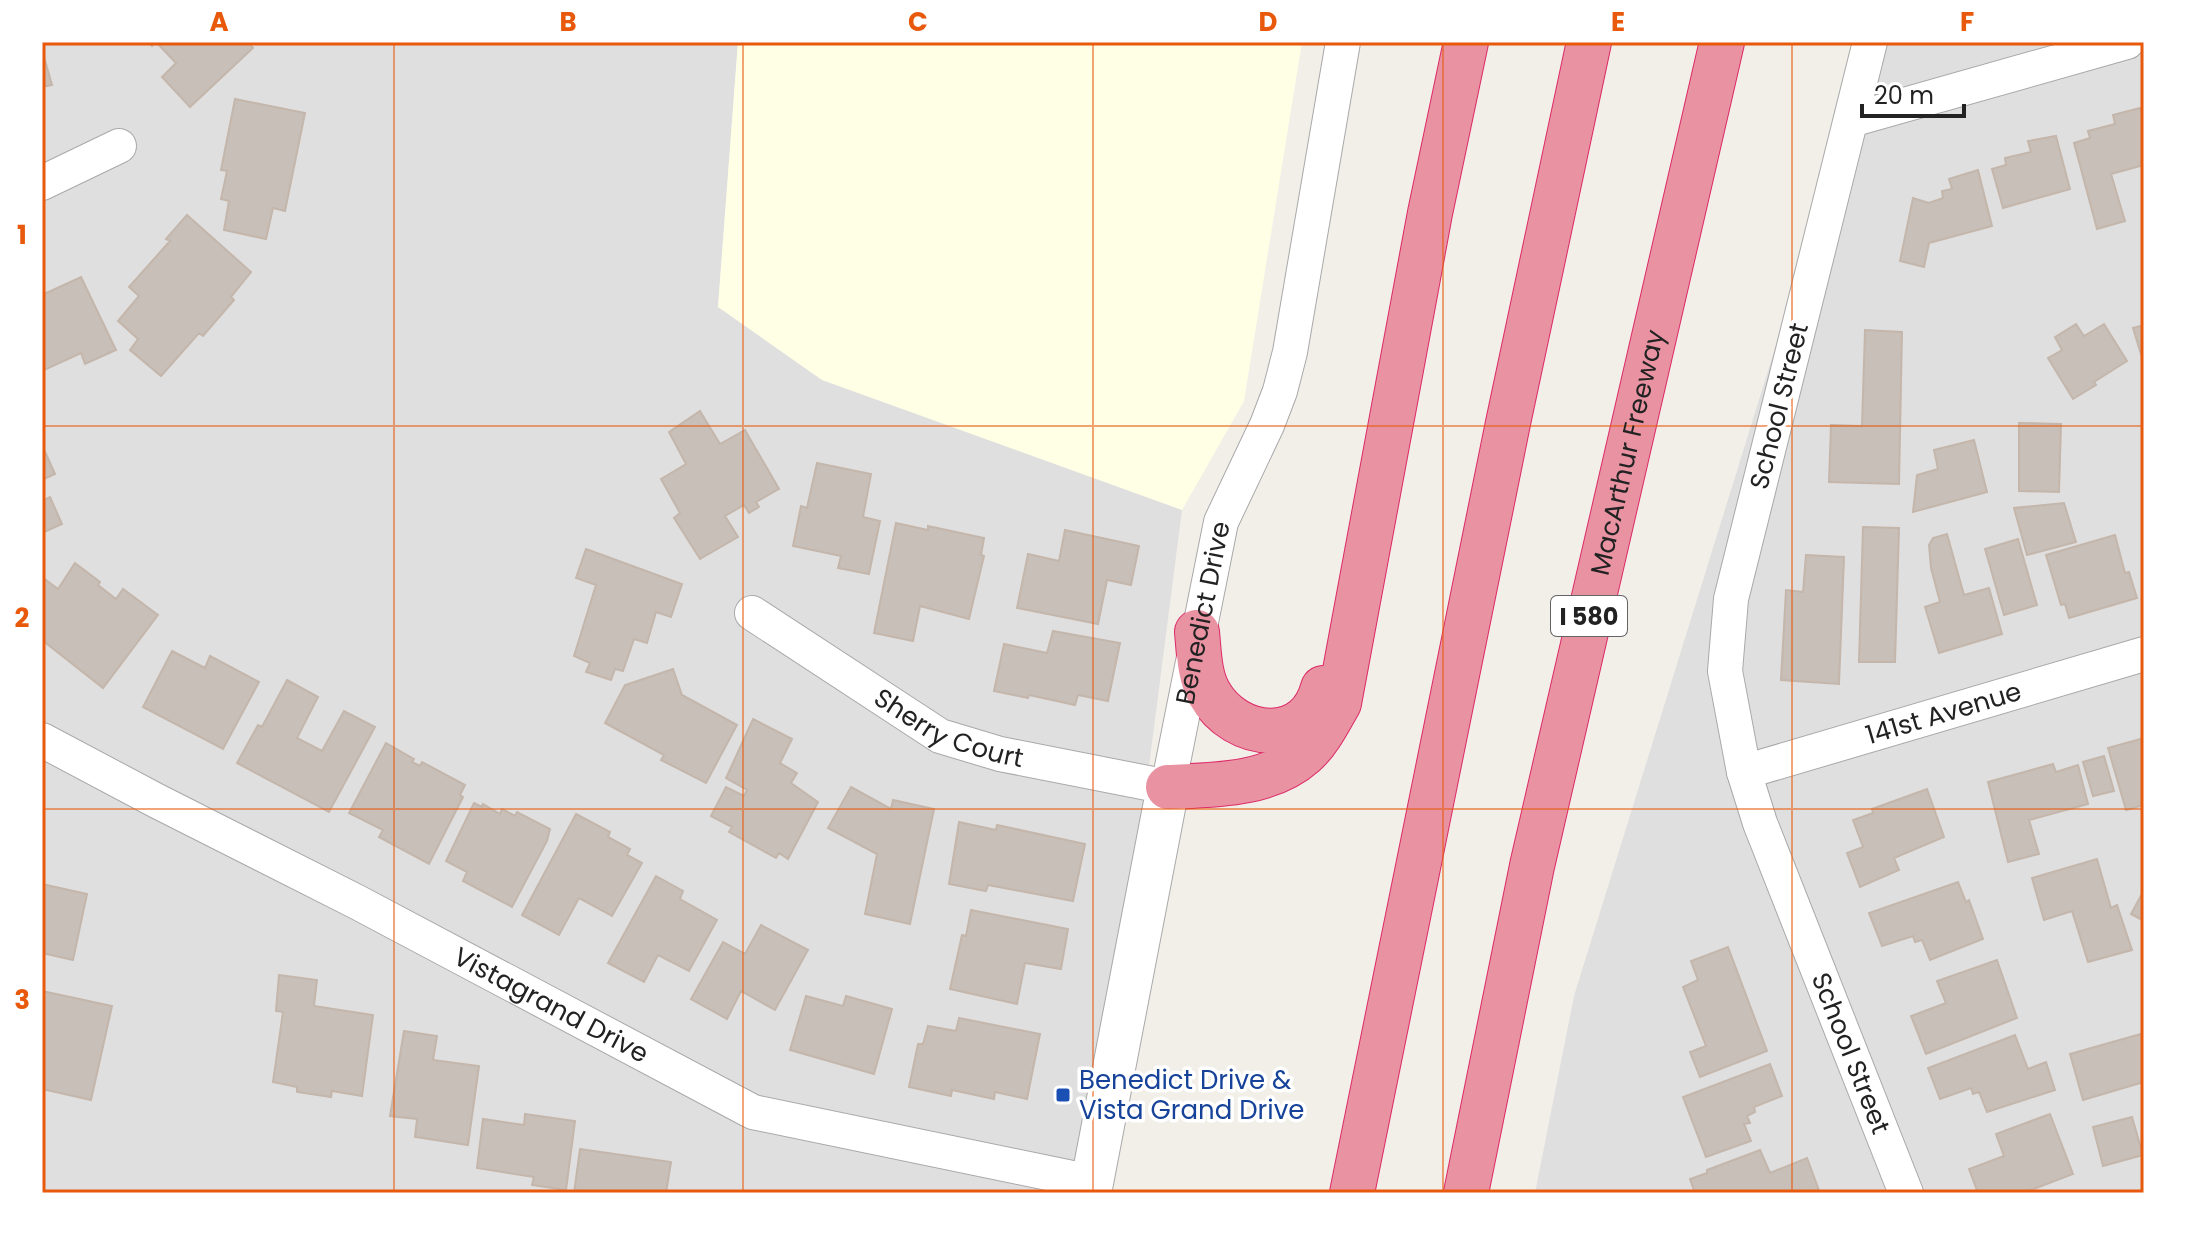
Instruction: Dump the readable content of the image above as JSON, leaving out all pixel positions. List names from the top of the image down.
{
  "streets": {
    "highway": ["MacArthur Freeway", "I 580"],
    "street": [
      "School Street",
      "Benedict Drive",
      "141st Avenue",
      "Sherry Court",
      "Vistagrand Drive"
    ]
  },
  "crossings": [
    ["School Street", "141st Avenue"],
    ["Benedict Drive", "Sherry Court"],
    ["Benedict Drive", "Vistagrand Drive"]
  ],
  "places": {
    "transit": ["Benedict Drive & Vista Grand Drive"]
  },
  "scale_bar": "20 m",
  "grid": {
    "columns": [
      "A",
      "B",
      "C",
      "D",
      "E",
      "F"
    ],
    "rows": ["1", "2", "3"]
  }
}
